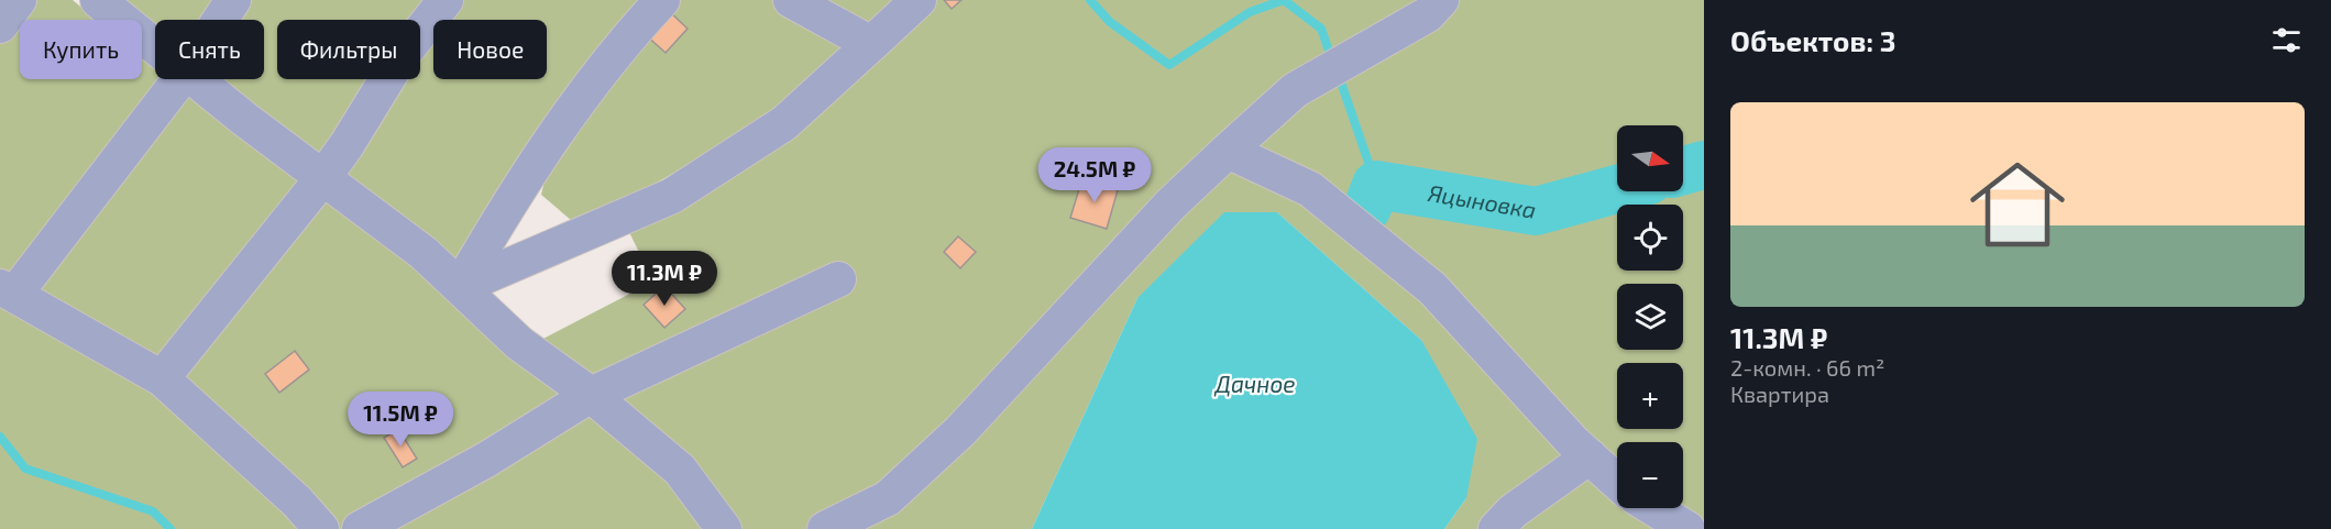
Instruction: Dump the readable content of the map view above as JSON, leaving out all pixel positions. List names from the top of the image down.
{
  "water": ["Яцыновка", "Дачное"],
  "north": "right",
  "page": {
    "heading": "Объектов: 3",
    "chip": [
      "Купить",
      "Снять",
      "Фильтры",
      "Новое"
    ],
    "list": [
      {
        "name": "11.3M ₽",
        "note": "2-комн. · 66 m² · Квартира"
      }
    ],
    "map_buttons": ["+", "−"],
    "price": ["24.5M ₽", "11.3M ₽", "11.5M ₽"]
  }
}
